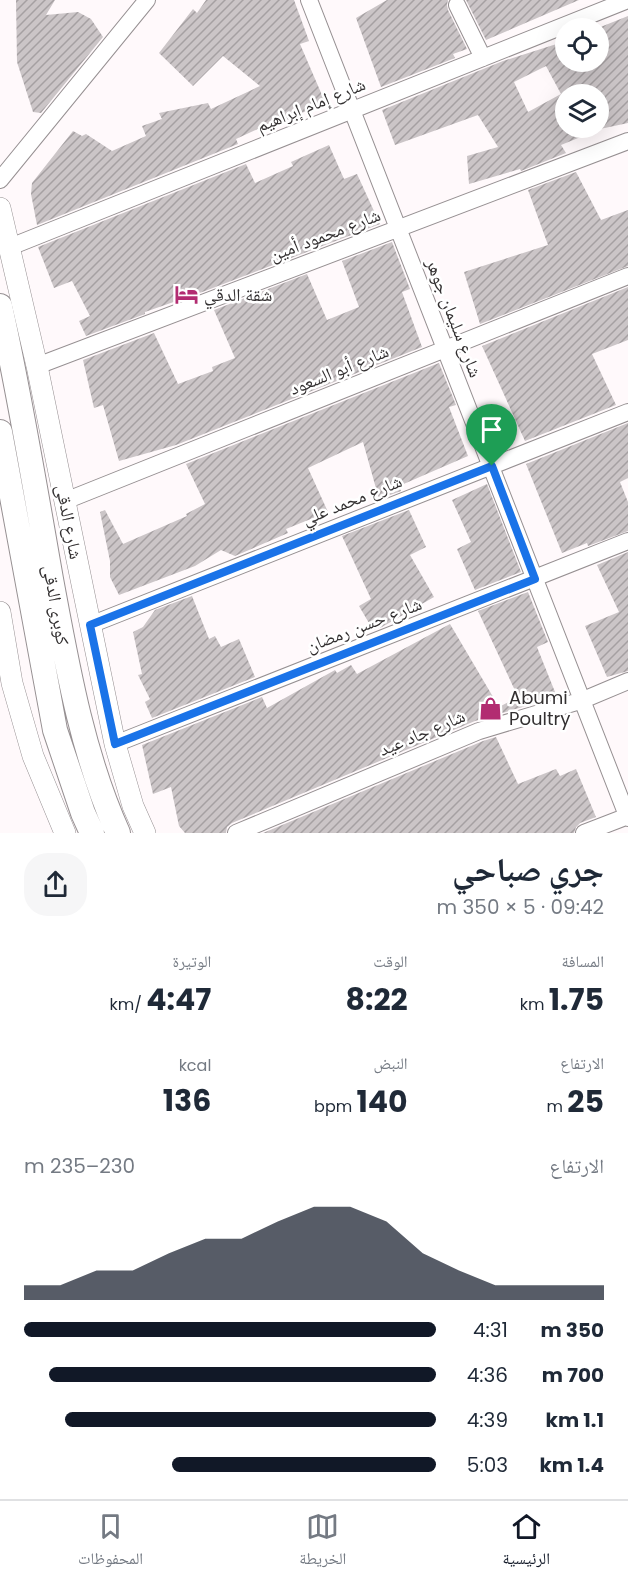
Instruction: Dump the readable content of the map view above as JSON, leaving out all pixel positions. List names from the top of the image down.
{
  "streets": {
    "main road": ["شارع الدقى", "كوبرى الدقى"],
    "street": [
      "شارع إمام إبراهيم",
      "شارع محمود أمين",
      "شارع سليمان جوهر",
      "شارع أبو السعود",
      "شارع محمد علي",
      "شارع حسن رمضان",
      "شارع جاد عيد"
    ]
  },
  "crossings": [
    ["شارع إمام إبراهيم", "شارع سليمان جوهر"],
    ["شارع إمام إبراهيم", "شارع الدقى"],
    ["شارع محمود أمين", "شارع سليمان جوهر"],
    ["شارع محمود أمين", "شارع الدقى"],
    ["شارع محمود أمين", "كوبرى الدقى"],
    ["شارع سليمان جوهر", "شارع أبو السعود"],
    ["شارع سليمان جوهر", "شارع محمد علي"],
    ["شارع سليمان جوهر", "شارع حسن رمضان"],
    ["شارع سليمان جوهر", "شارع جاد عيد"],
    ["شارع أبو السعود", "شارع الدقى"],
    ["شارع محمد علي", "شارع الدقى"],
    ["شارع الدقى", "كوبرى الدقى"],
    ["شارع الدقى", "شارع حسن رمضان"]
  ],
  "places": {
    "hotel": ["شقة الدقي"],
    "shop": ["Abumi Poultry"]
  },
  "page": {
    "heading": ["جري صباحي", "09:42 · 5 × 350 m"],
    "stats": [
      ["المسافة", "1.75 km"],
      ["الوقت", "8:22"],
      ["الوتيرة", "4:47 /km"],
      ["الارتفاع", "25 m"],
      ["النبض", "140 bpm"],
      ["kcal", "136"]
    ],
    "chart": ["الارتفاع", "230–235 m"],
    "list": [
      {
        "name": "350 m",
        "note": "4:31"
      },
      {
        "name": "700 m",
        "note": "4:36"
      },
      {
        "name": "1.1 km",
        "note": "4:39"
      },
      {
        "name": "1.4 km",
        "note": "5:03"
      }
    ],
    "tabs": ["الرئيسية", "الخريطة", "المحفوظات"]
  }
}
